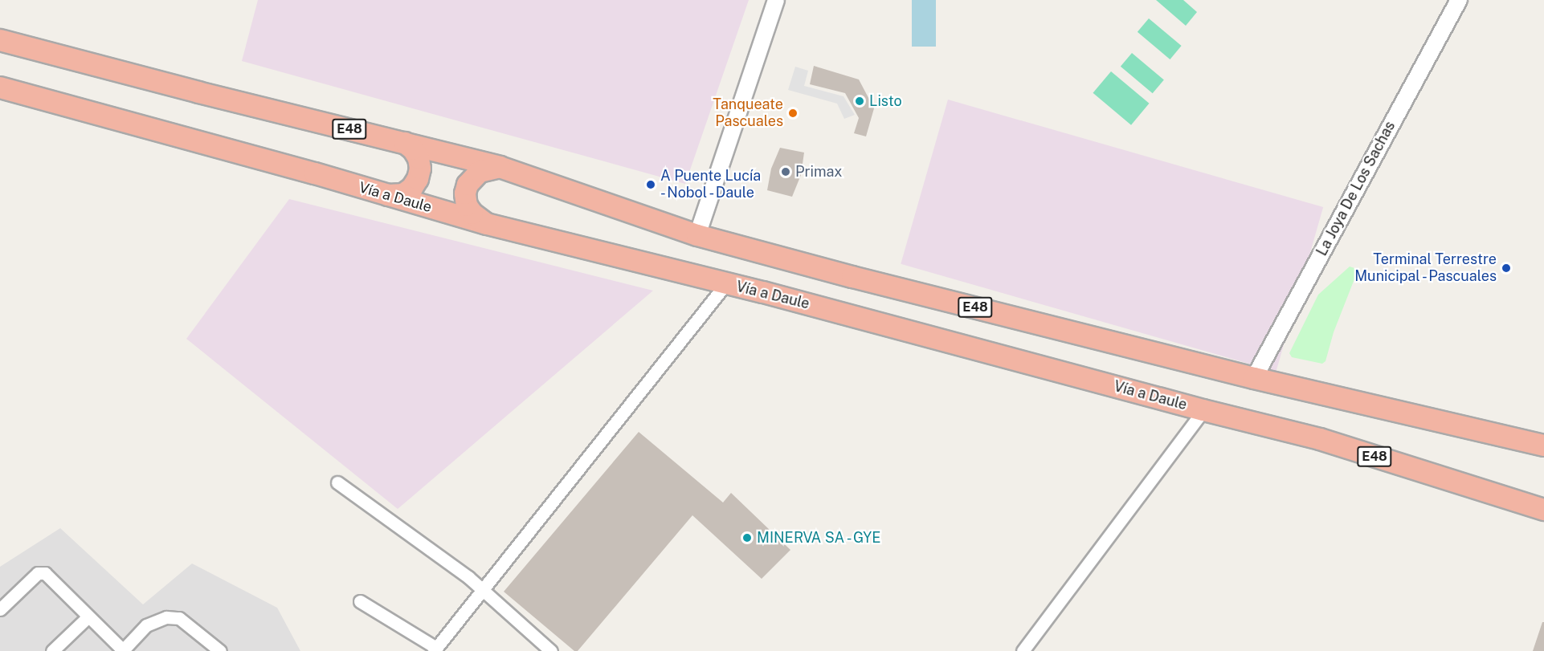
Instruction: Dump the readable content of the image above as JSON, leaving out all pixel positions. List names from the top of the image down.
{
  "streets": {
    "highway": ["E48", "Vía a Daule"],
    "street": ["La Joya De Los Sachas"]
  },
  "crossings": [
    ["E48", "La Joya De Los Sachas"]
  ],
  "places": [
    "Listo",
    "Tanqueate Pascuales",
    "Primax",
    "A Puente Lucía - Nobol - Daule",
    "Terminal Terrestre Municipal - Pascuales",
    "MINERVA SA - GYE"
  ]
}
